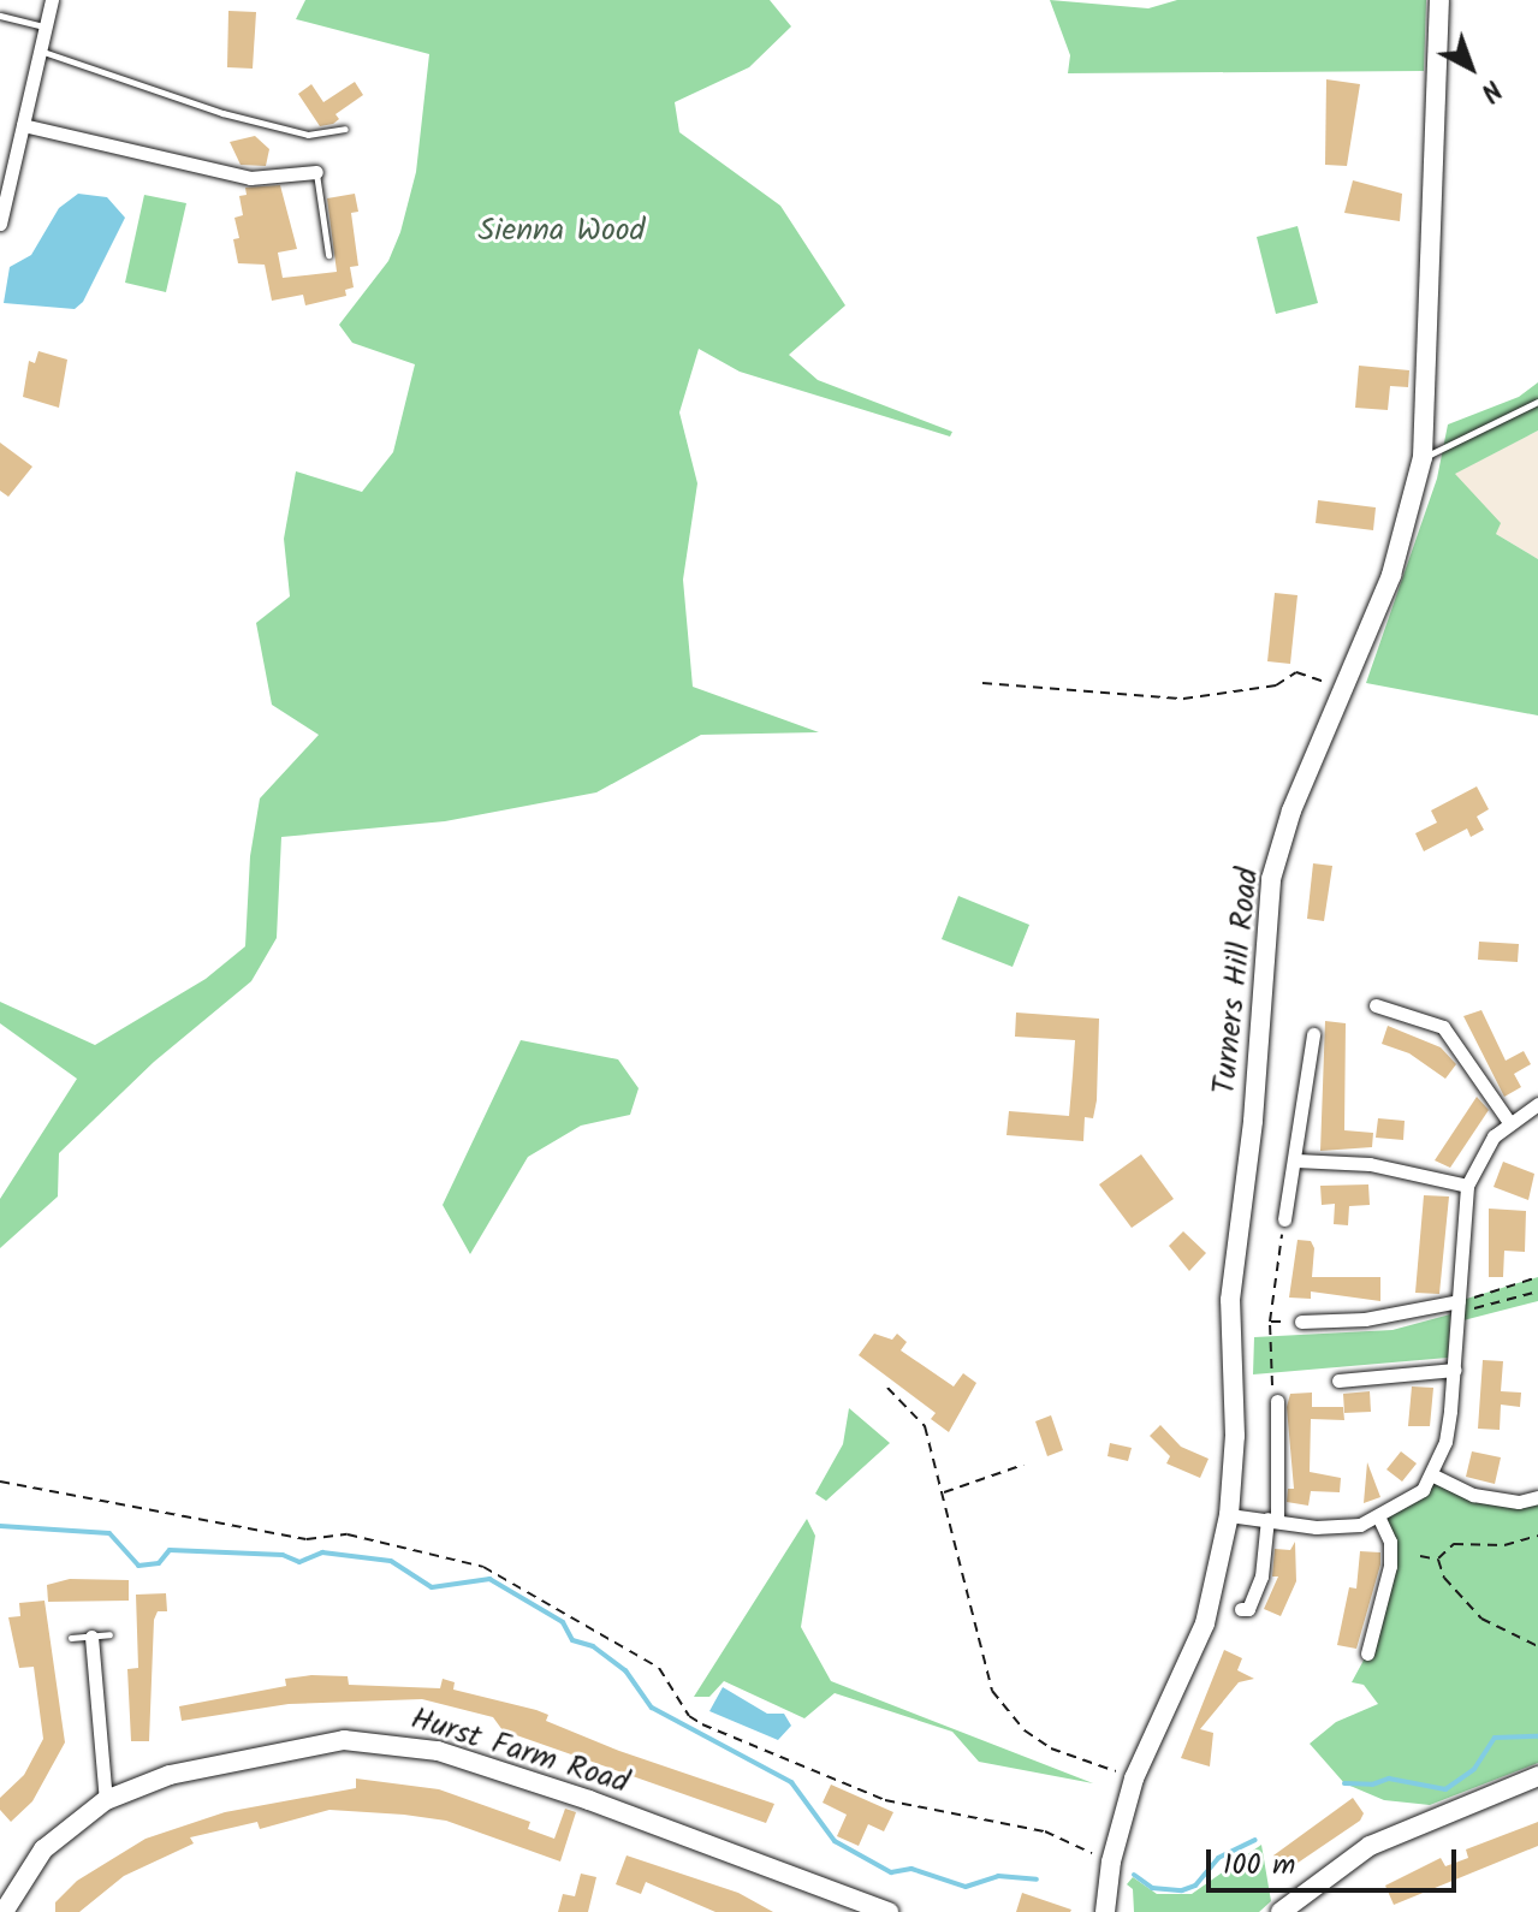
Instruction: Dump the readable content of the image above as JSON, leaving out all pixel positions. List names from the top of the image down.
{
  "streets": {
    "main road": ["Turners Hill Road", "Hurst Farm Road"]
  },
  "parks": ["Sienna Wood"],
  "scale_bar": "100 m",
  "north": "bottom right"
}
